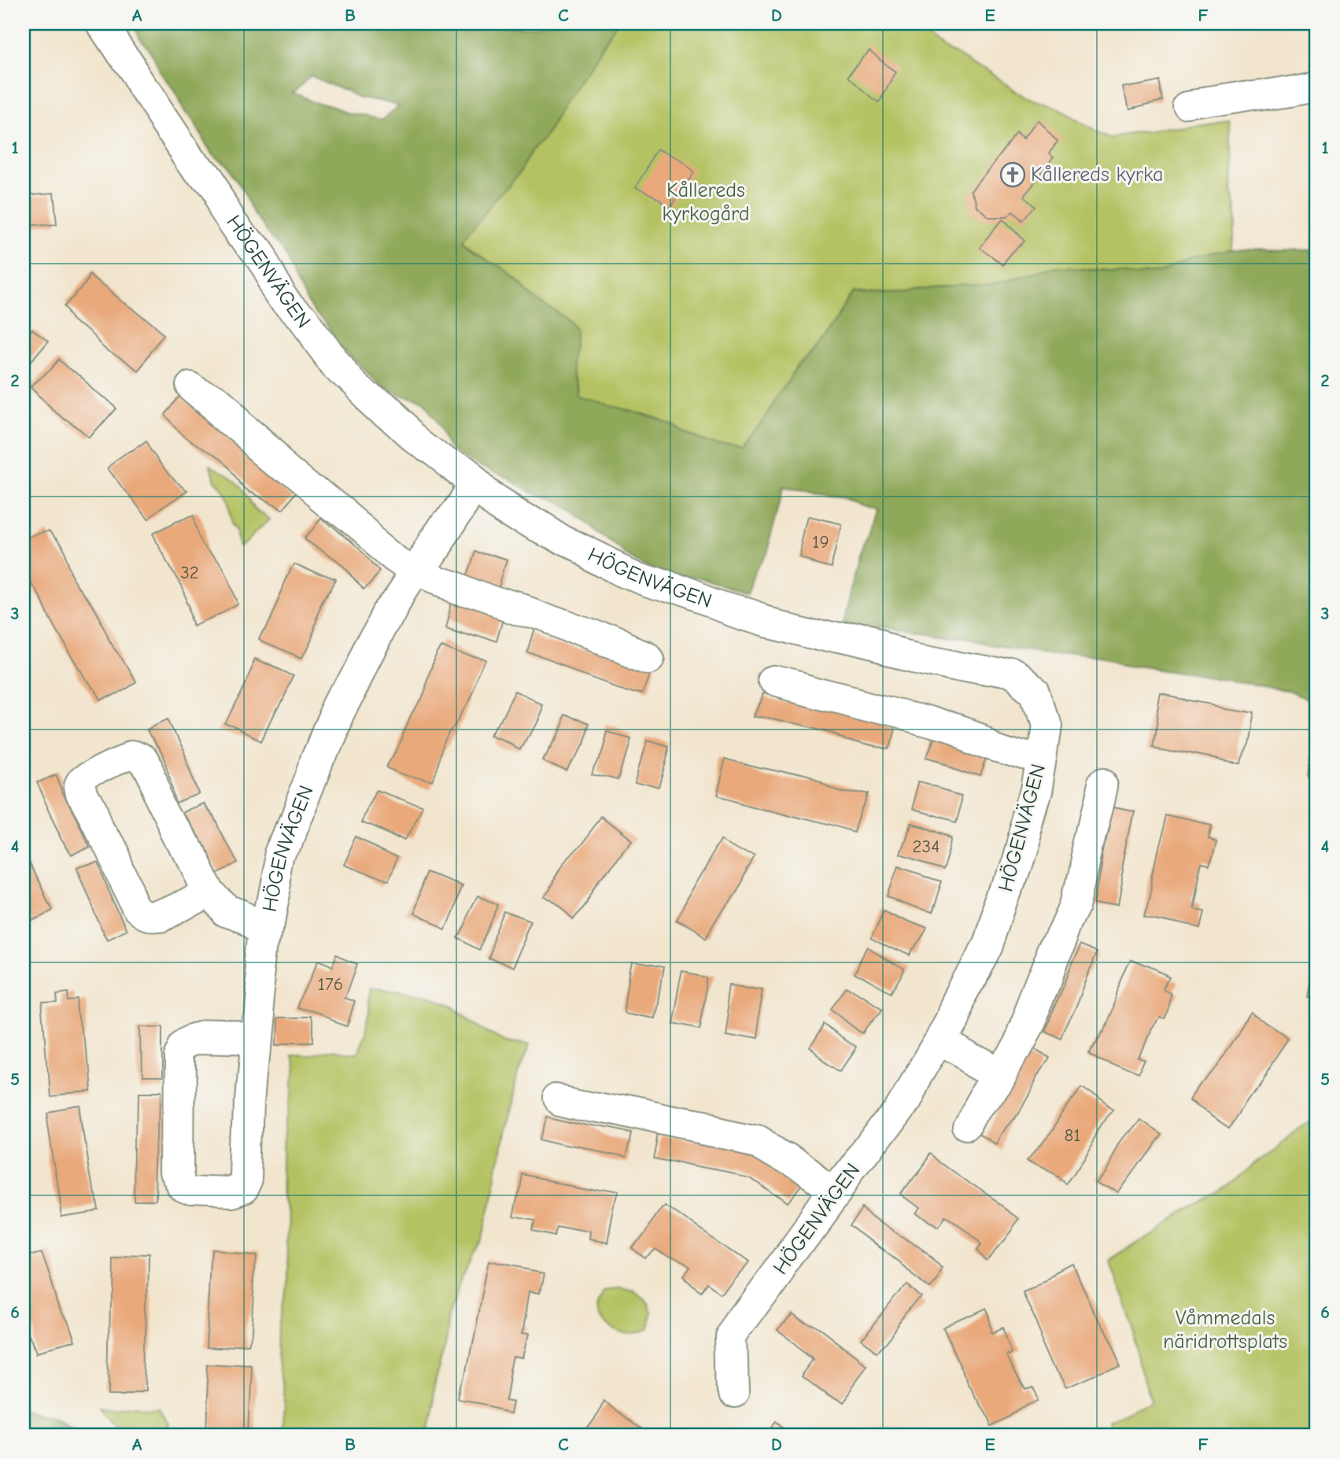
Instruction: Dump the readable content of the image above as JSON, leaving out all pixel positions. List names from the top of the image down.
{
  "streets": {
    "street": ["HÖGENVÄGEN"]
  },
  "parks": ["Kållereds kyrkogård", "Våmmedals näridrottsplats"],
  "places": {
    "church": ["Kållereds kyrka"]
  },
  "house_numbers": [
    "19",
    "32",
    "234",
    "176",
    "81"
  ],
  "grid": {
    "columns": [
      "A",
      "B",
      "C",
      "D",
      "E",
      "F"
    ],
    "rows": [
      "1",
      "2",
      "3",
      "4",
      "5",
      "6"
    ]
  }
}
